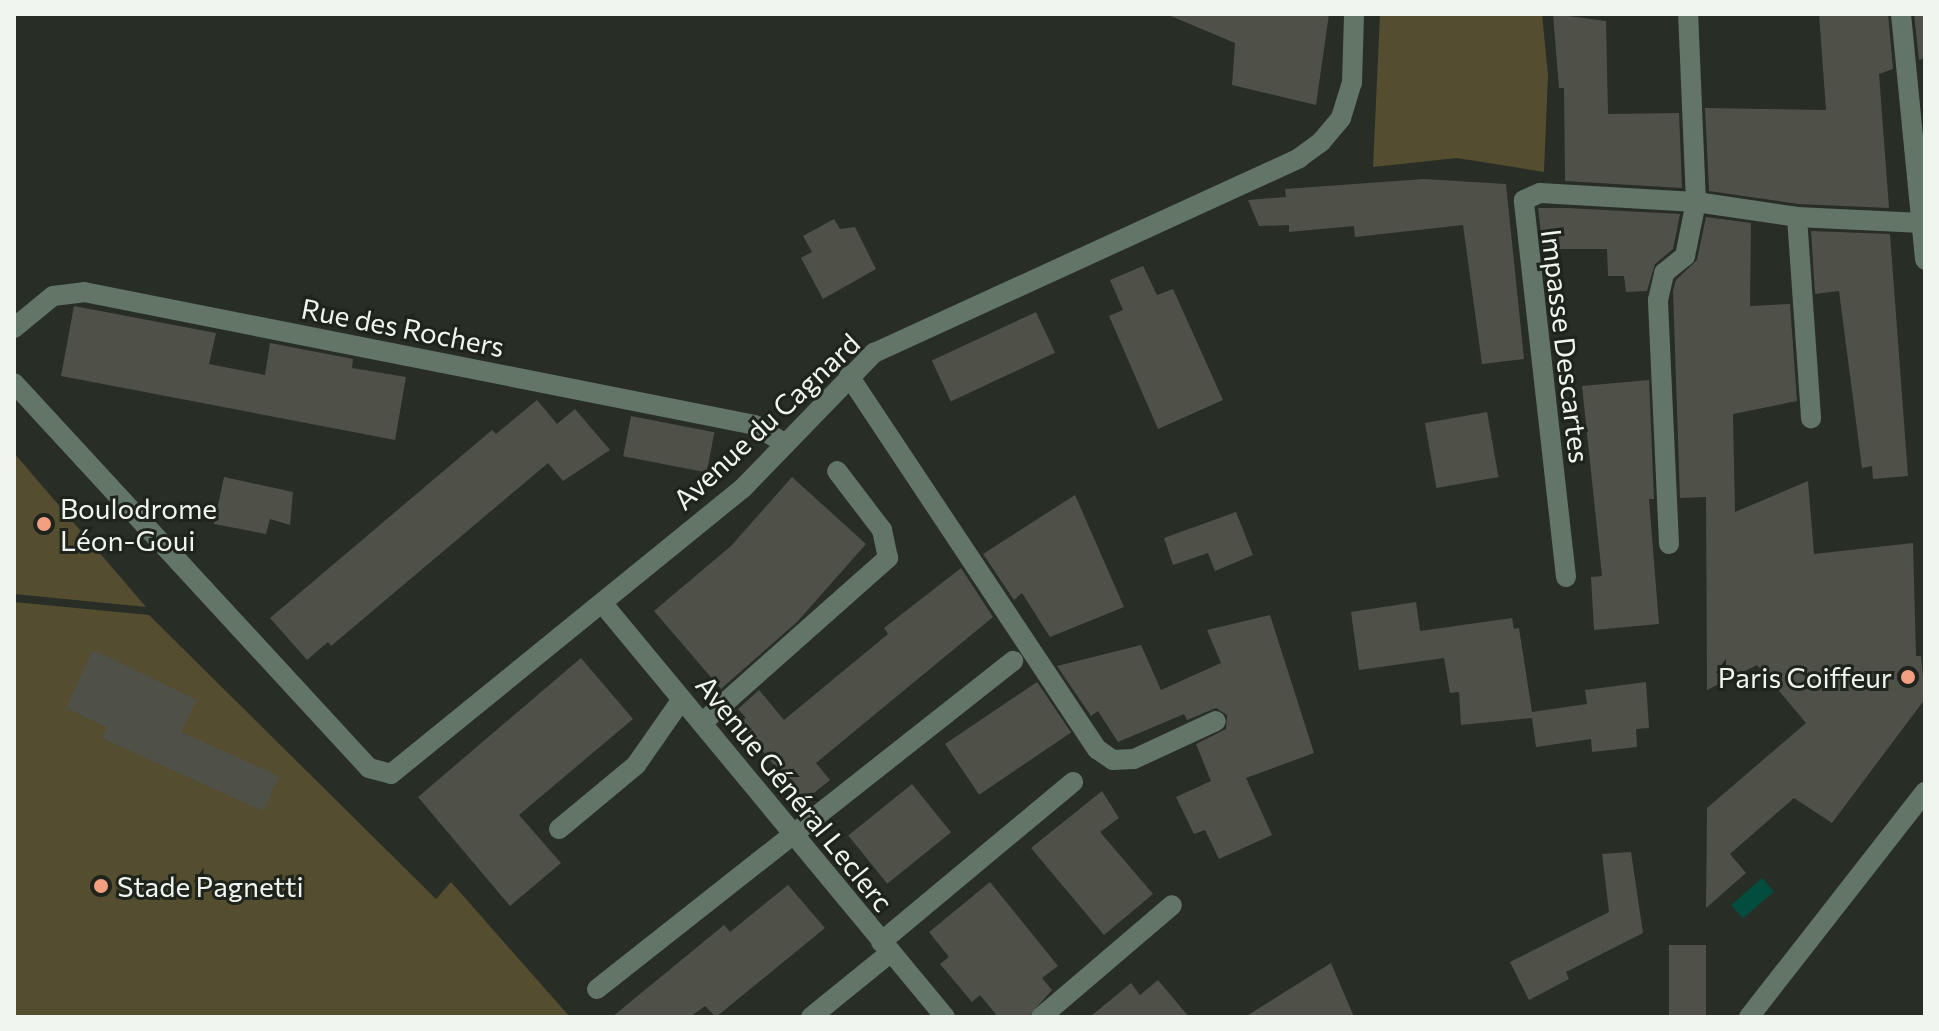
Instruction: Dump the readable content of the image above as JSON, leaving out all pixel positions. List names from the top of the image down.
{
  "streets": {
    "street": [
      "Rue des Rochers",
      "Impasse Descartes",
      "Avenue du Cagnard",
      "Avenue Général Leclerc"
    ]
  },
  "crossings": [
    ["Rue des Rochers", "Avenue du Cagnard"],
    ["Avenue du Cagnard", "Avenue Général Leclerc"]
  ],
  "places": ["Boulodrome Léon-Goui", "Paris Coiffeur", "Stade Pagnetti"]
}
